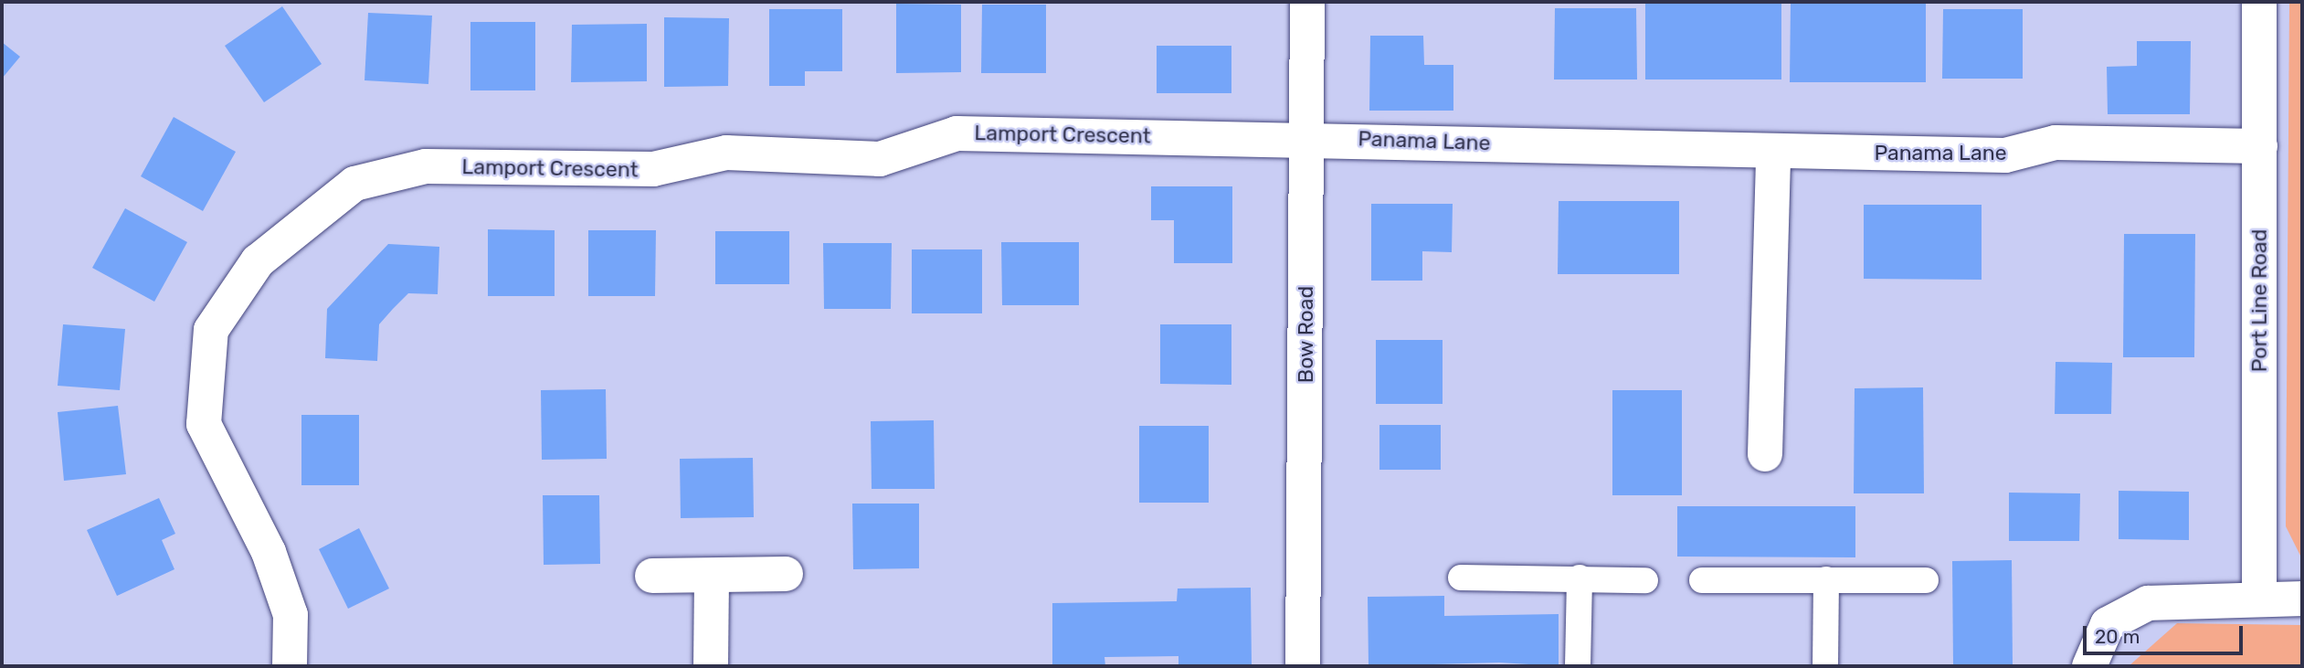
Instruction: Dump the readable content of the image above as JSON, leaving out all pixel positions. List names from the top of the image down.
{
  "streets": {
    "street": [
      "Lamport Crescent",
      "Panama Lane",
      "Port Line Road",
      "Bow Road"
    ]
  },
  "crossings": [
    ["Lamport Crescent", "Panama Lane"],
    ["Lamport Crescent", "Bow Road"],
    ["Panama Lane", "Port Line Road"],
    ["Panama Lane", "Bow Road"]
  ],
  "scale_bar": "20 m"
}
